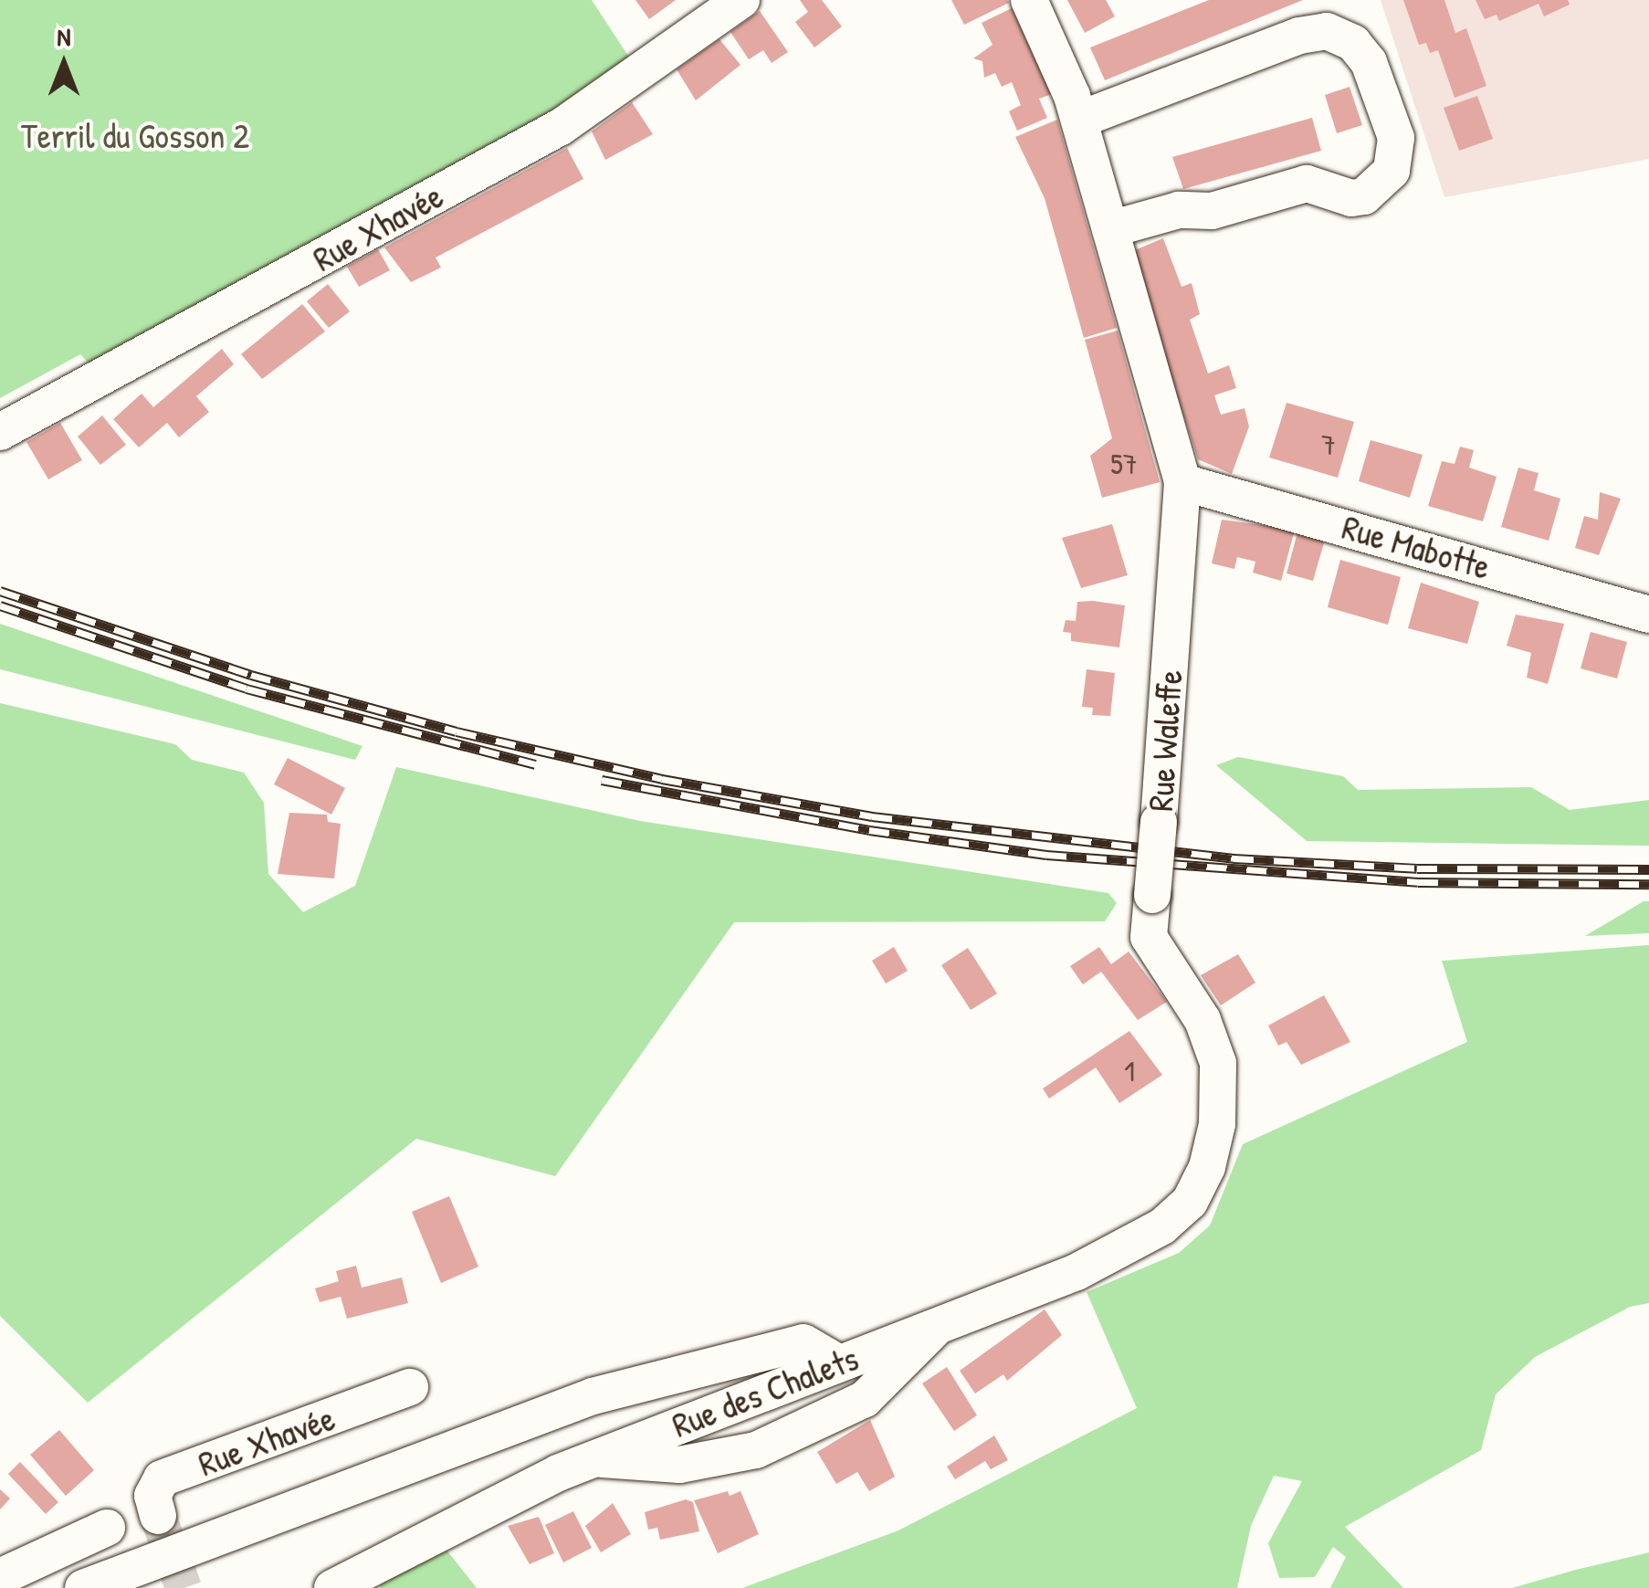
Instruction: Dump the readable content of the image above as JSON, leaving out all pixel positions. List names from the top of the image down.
{
  "streets": {
    "street": [
      "Rue Xhavée",
      "Rue Mabotte",
      "Rue Waleffe",
      "Rue des Chalets"
    ]
  },
  "crossings": [
    ["Rue Mabotte", "Rue Waleffe"],
    ["Rue Waleffe", "Rue des Chalets"]
  ],
  "parks": ["Terril du Gosson 2"],
  "house_numbers": ["7", "57", "1"],
  "north": "top"
}
